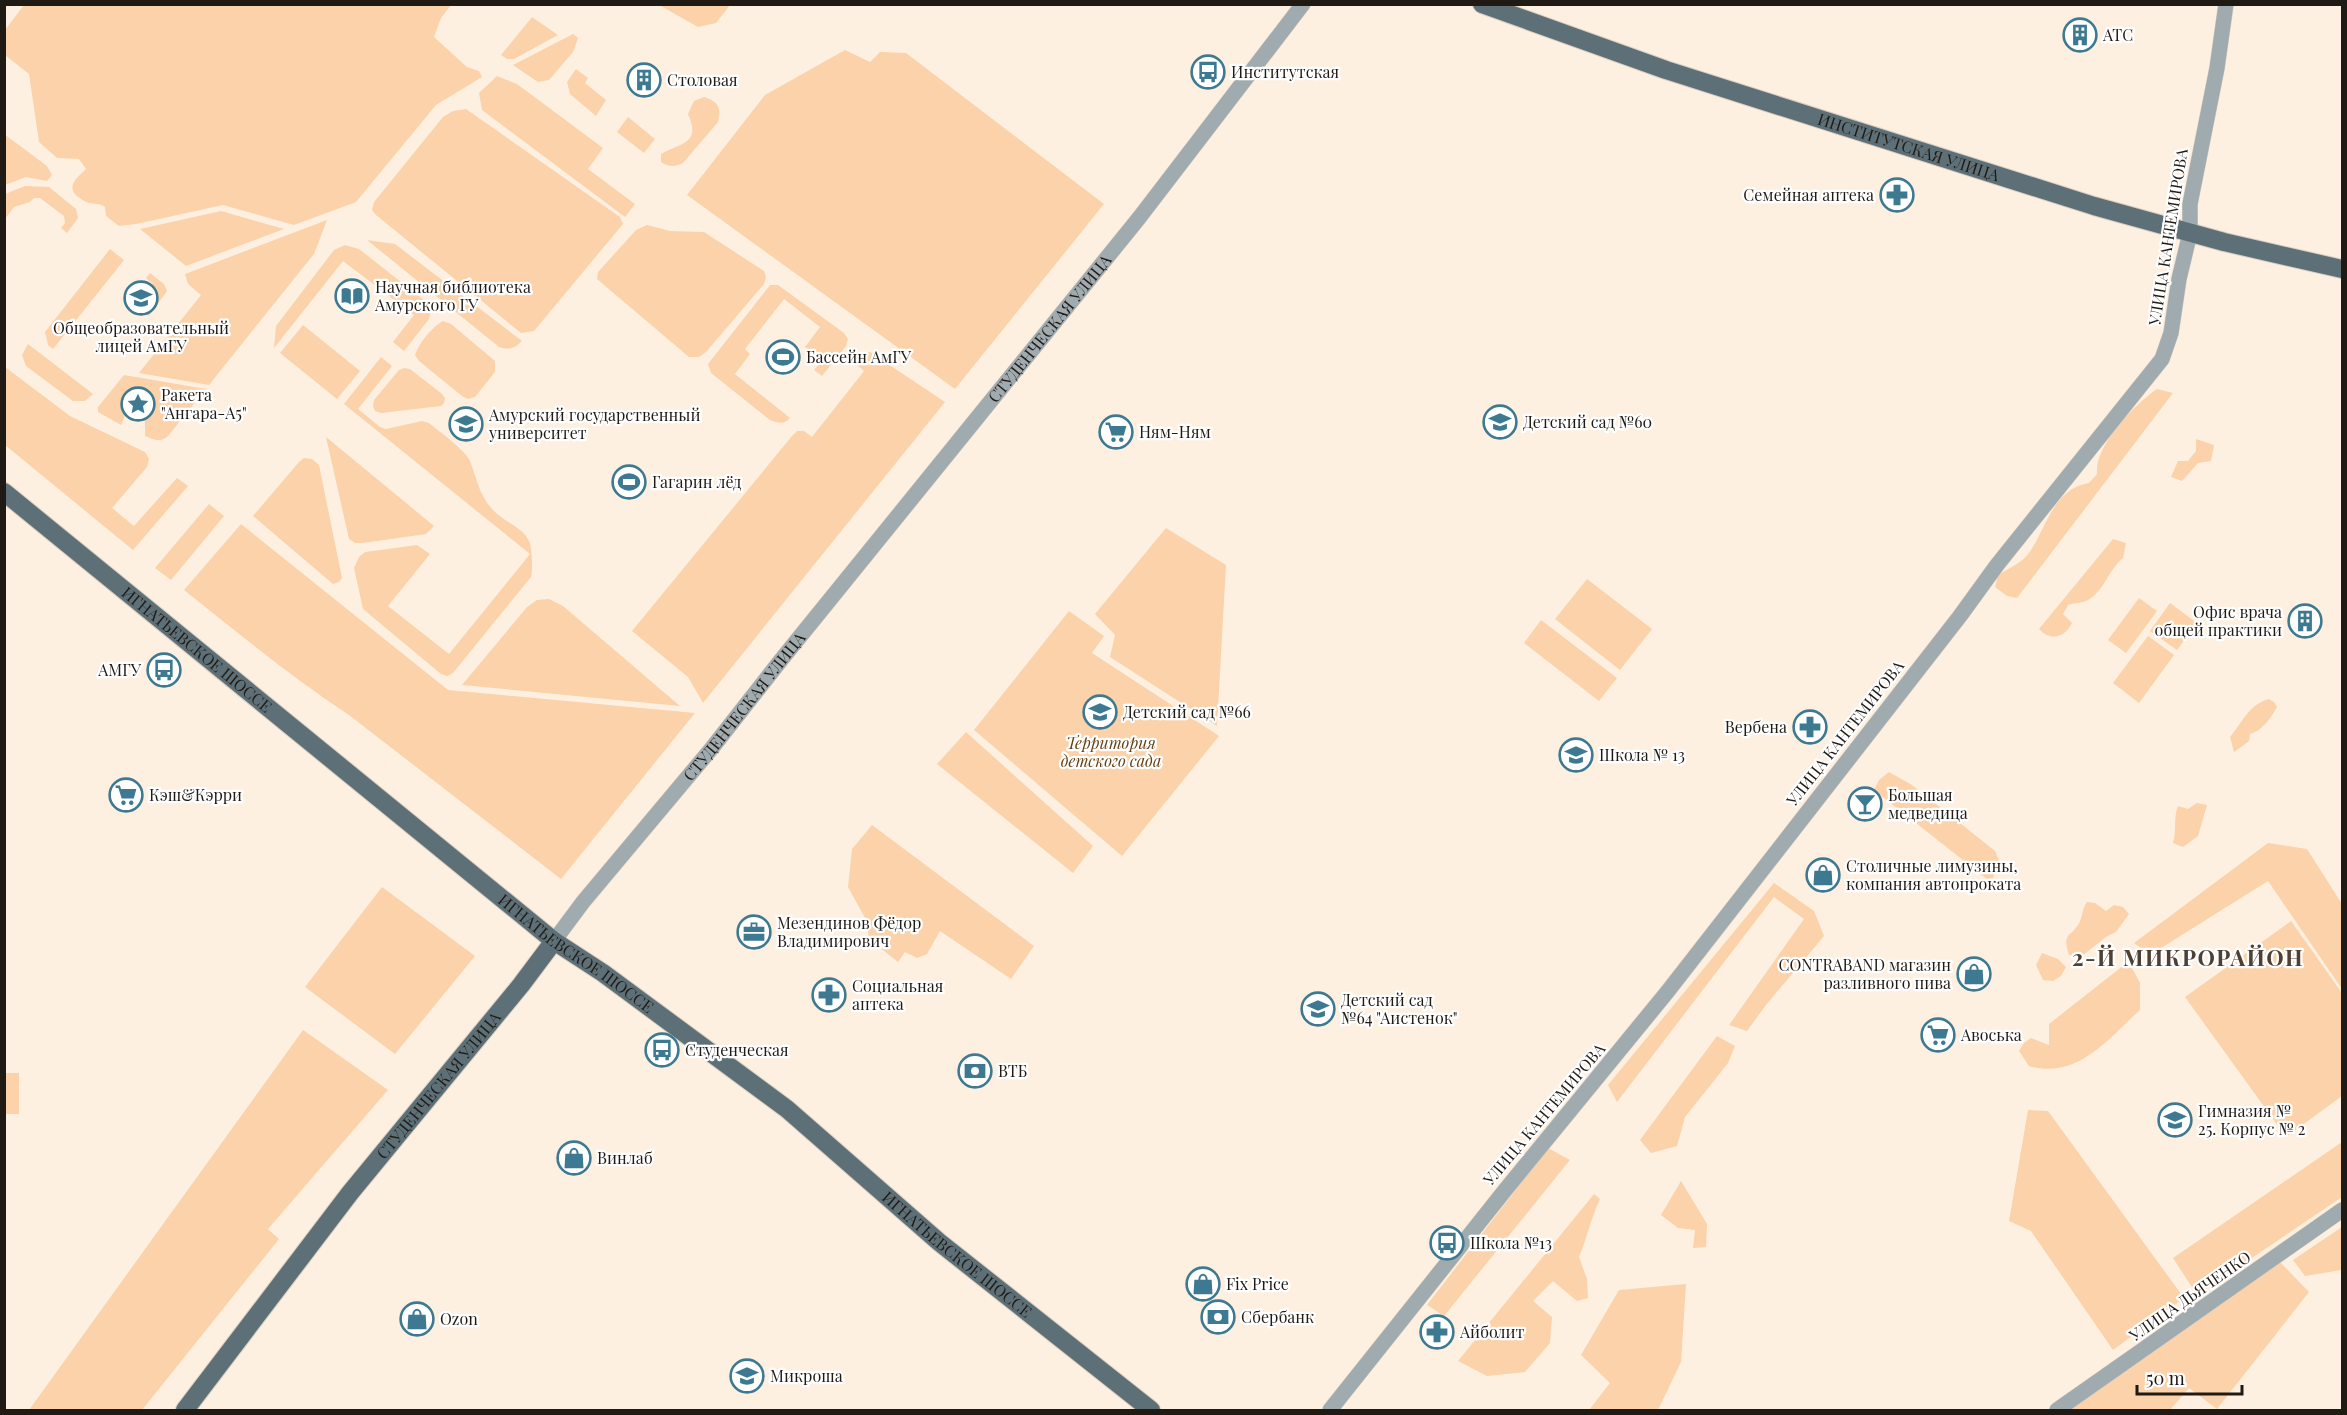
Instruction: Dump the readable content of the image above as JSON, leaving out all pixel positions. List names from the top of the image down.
{
  "streets": {
    "main road": ["ИНСТИТУТСКАЯ УЛИЦА", "СТУДЕНЧЕСКАЯ УЛИЦА", "ИГНАТЬЕВСКОЕ ШОССЕ"],
    "street": ["УЛИЦА КАНТЕМИРОВА", "УЛИЦА ДЬЯЧЕНКО"]
  },
  "crossings": [
    ["ИНСТИТУТСКАЯ УЛИЦА", "УЛИЦА КАНТЕМИРОВА"],
    ["СТУДЕНЧЕСКАЯ УЛИЦА", "ИГНАТЬЕВСКОЕ ШОССЕ"]
  ],
  "districts": ["2-Й МИКРОРАЙОН"],
  "parks": ["Территория детского сада"],
  "places": {
    "building": ["АТС", "Столовая", "Офис врача общей практики"],
    "bus stop": [
      "Институтская",
      "АМГУ",
      "Студенческая",
      "Школа №13"
    ],
    "pharmacy": [
      "Семейная аптека",
      "Вербена",
      "Социальная аптека",
      "Айболит"
    ],
    "library": ["Научная библиотека Амурского ГУ"],
    "school or university": [
      "Общеобразовательный лицей АмГУ",
      "Детский сад №60",
      "Амурский государственный университет",
      "Детский сад №66",
      "Школа № 13",
      "Детский сад №64 \"Аистенок\"",
      "Гимназия № 25. Корпус № 2",
      "Микроша"
    ],
    "sports": ["Бассейн АмГУ", "Гагарин лёд"],
    "place": ["Ракета \"Ангара-А5\""],
    "supermarket": ["Ням-Ням", "Кэш&Кэрри", "Авоська"],
    "bar": ["Большая медведица"],
    "shop": [
      "Столичные лимузины, компания автопроката",
      "CONTRABAND магазин разливного пива",
      "Винлаб",
      "Fix Price",
      "Ozon"
    ],
    "office": ["Мезендинов Фёдор Владимирович"],
    "bank": ["ВТБ", "Сбербанк"]
  },
  "scale_bar": "50 m"
}
